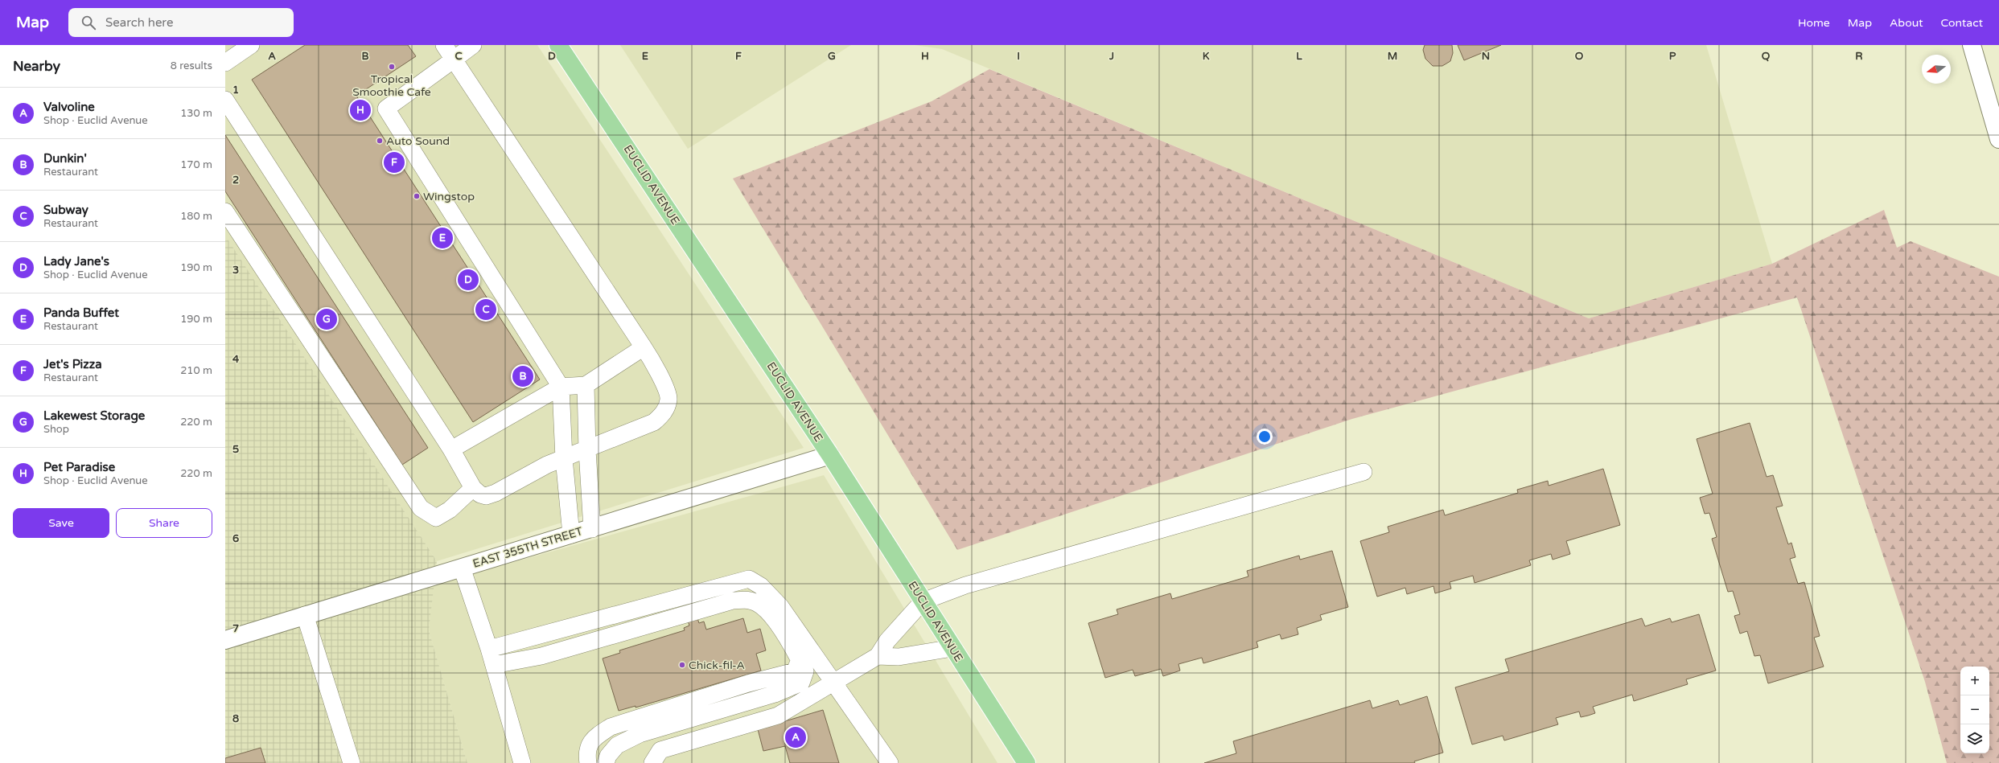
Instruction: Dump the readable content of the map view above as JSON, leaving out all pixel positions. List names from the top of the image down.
{
  "streets": {
    "main road": ["EUCLID AVENUE"],
    "street": ["EAST 355TH STREET"]
  },
  "crossings": [
    ["EUCLID AVENUE", "EAST 355TH STREET"]
  ],
  "places": [
    "Tropical Smoothie Cafe",
    "Auto Sound",
    "Wingstop",
    "Chick-fil-A"
  ],
  "north": "left",
  "page": {
    "header": "Map",
    "search": "Search here",
    "nav": [
      "Home",
      "Map",
      "About",
      "Contact"
    ],
    "heading": ["Nearby", "8 results"],
    "list": [
      {
        "mark": "A",
        "name": "Valvoline",
        "note": "Shop · Euclid Avenue",
        "value": "130 m"
      },
      {
        "mark": "B",
        "name": "Dunkin'",
        "note": "Restaurant",
        "value": "170 m"
      },
      {
        "mark": "C",
        "name": "Subway",
        "note": "Restaurant",
        "value": "180 m"
      },
      {
        "mark": "D",
        "name": "Lady Jane's",
        "note": "Shop · Euclid Avenue",
        "value": "190 m"
      },
      {
        "mark": "E",
        "name": "Panda Buffet",
        "note": "Restaurant",
        "value": "190 m"
      },
      {
        "mark": "F",
        "name": "Jet's Pizza",
        "note": "Restaurant",
        "value": "210 m"
      },
      {
        "mark": "G",
        "name": "Lakewest Storage",
        "note": "Shop",
        "value": "220 m"
      },
      {
        "mark": "H",
        "name": "Pet Paradise",
        "note": "Shop · Euclid Avenue",
        "value": "220 m"
      }
    ],
    "pins": [
      "H",
      "F",
      "E",
      "D",
      "C",
      "G",
      "B",
      "A"
    ],
    "buttons": ["Save", "Share"],
    "map_buttons": ["+", "−"]
  },
  "grid": {
    "columns": [
      "A",
      "B",
      "C",
      "D",
      "E",
      "F",
      "G",
      "H",
      "I",
      "J",
      "K",
      "L",
      "M",
      "N",
      "O",
      "P",
      "Q",
      "R"
    ],
    "rows": [
      "1",
      "2",
      "3",
      "4",
      "5",
      "6",
      "7",
      "8"
    ]
  }
}
